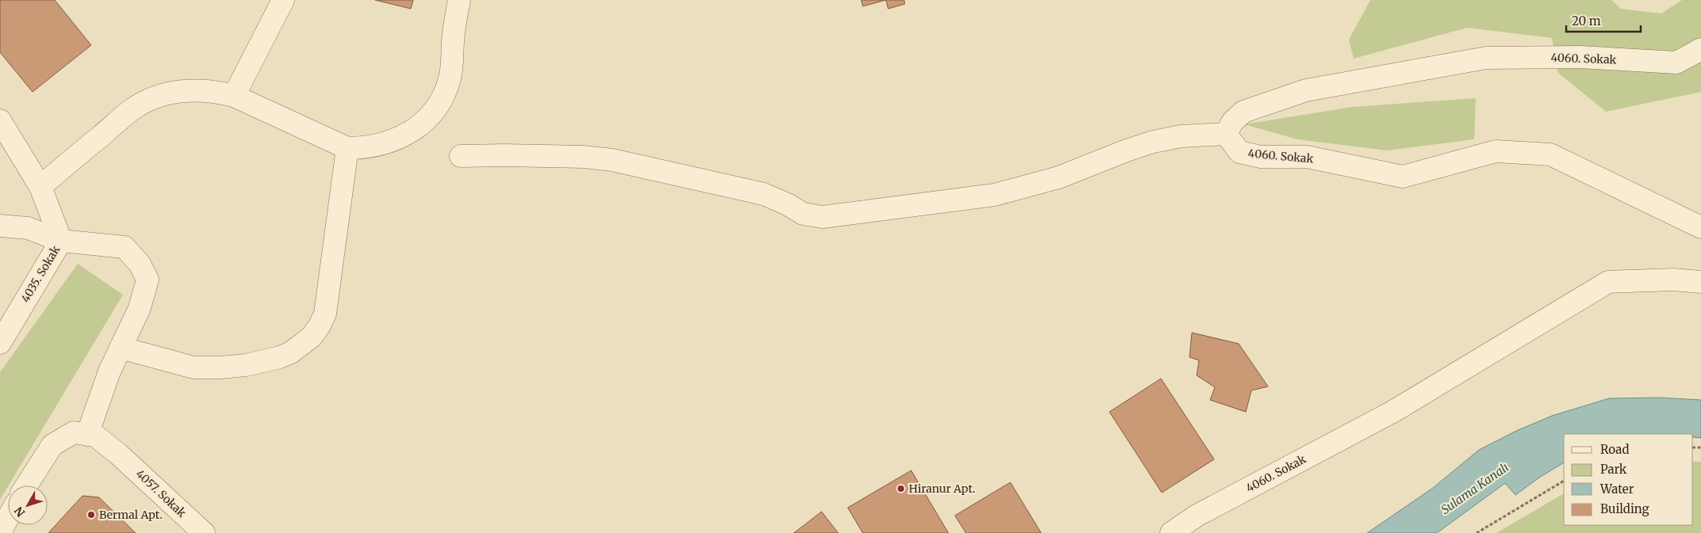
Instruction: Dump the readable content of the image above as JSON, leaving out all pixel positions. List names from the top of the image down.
{
  "streets": {
    "street": ["4060. Sokak", "4035. Sokak", "4057. Sokak"]
  },
  "water": ["Sulama Kanalı"],
  "places": ["Hiranur Apt.", "Bermal Apt."],
  "legend": [
    "Road",
    "Park",
    "Water",
    "Building"
  ],
  "scale_bar": "20 m",
  "north": "bottom left"
}
